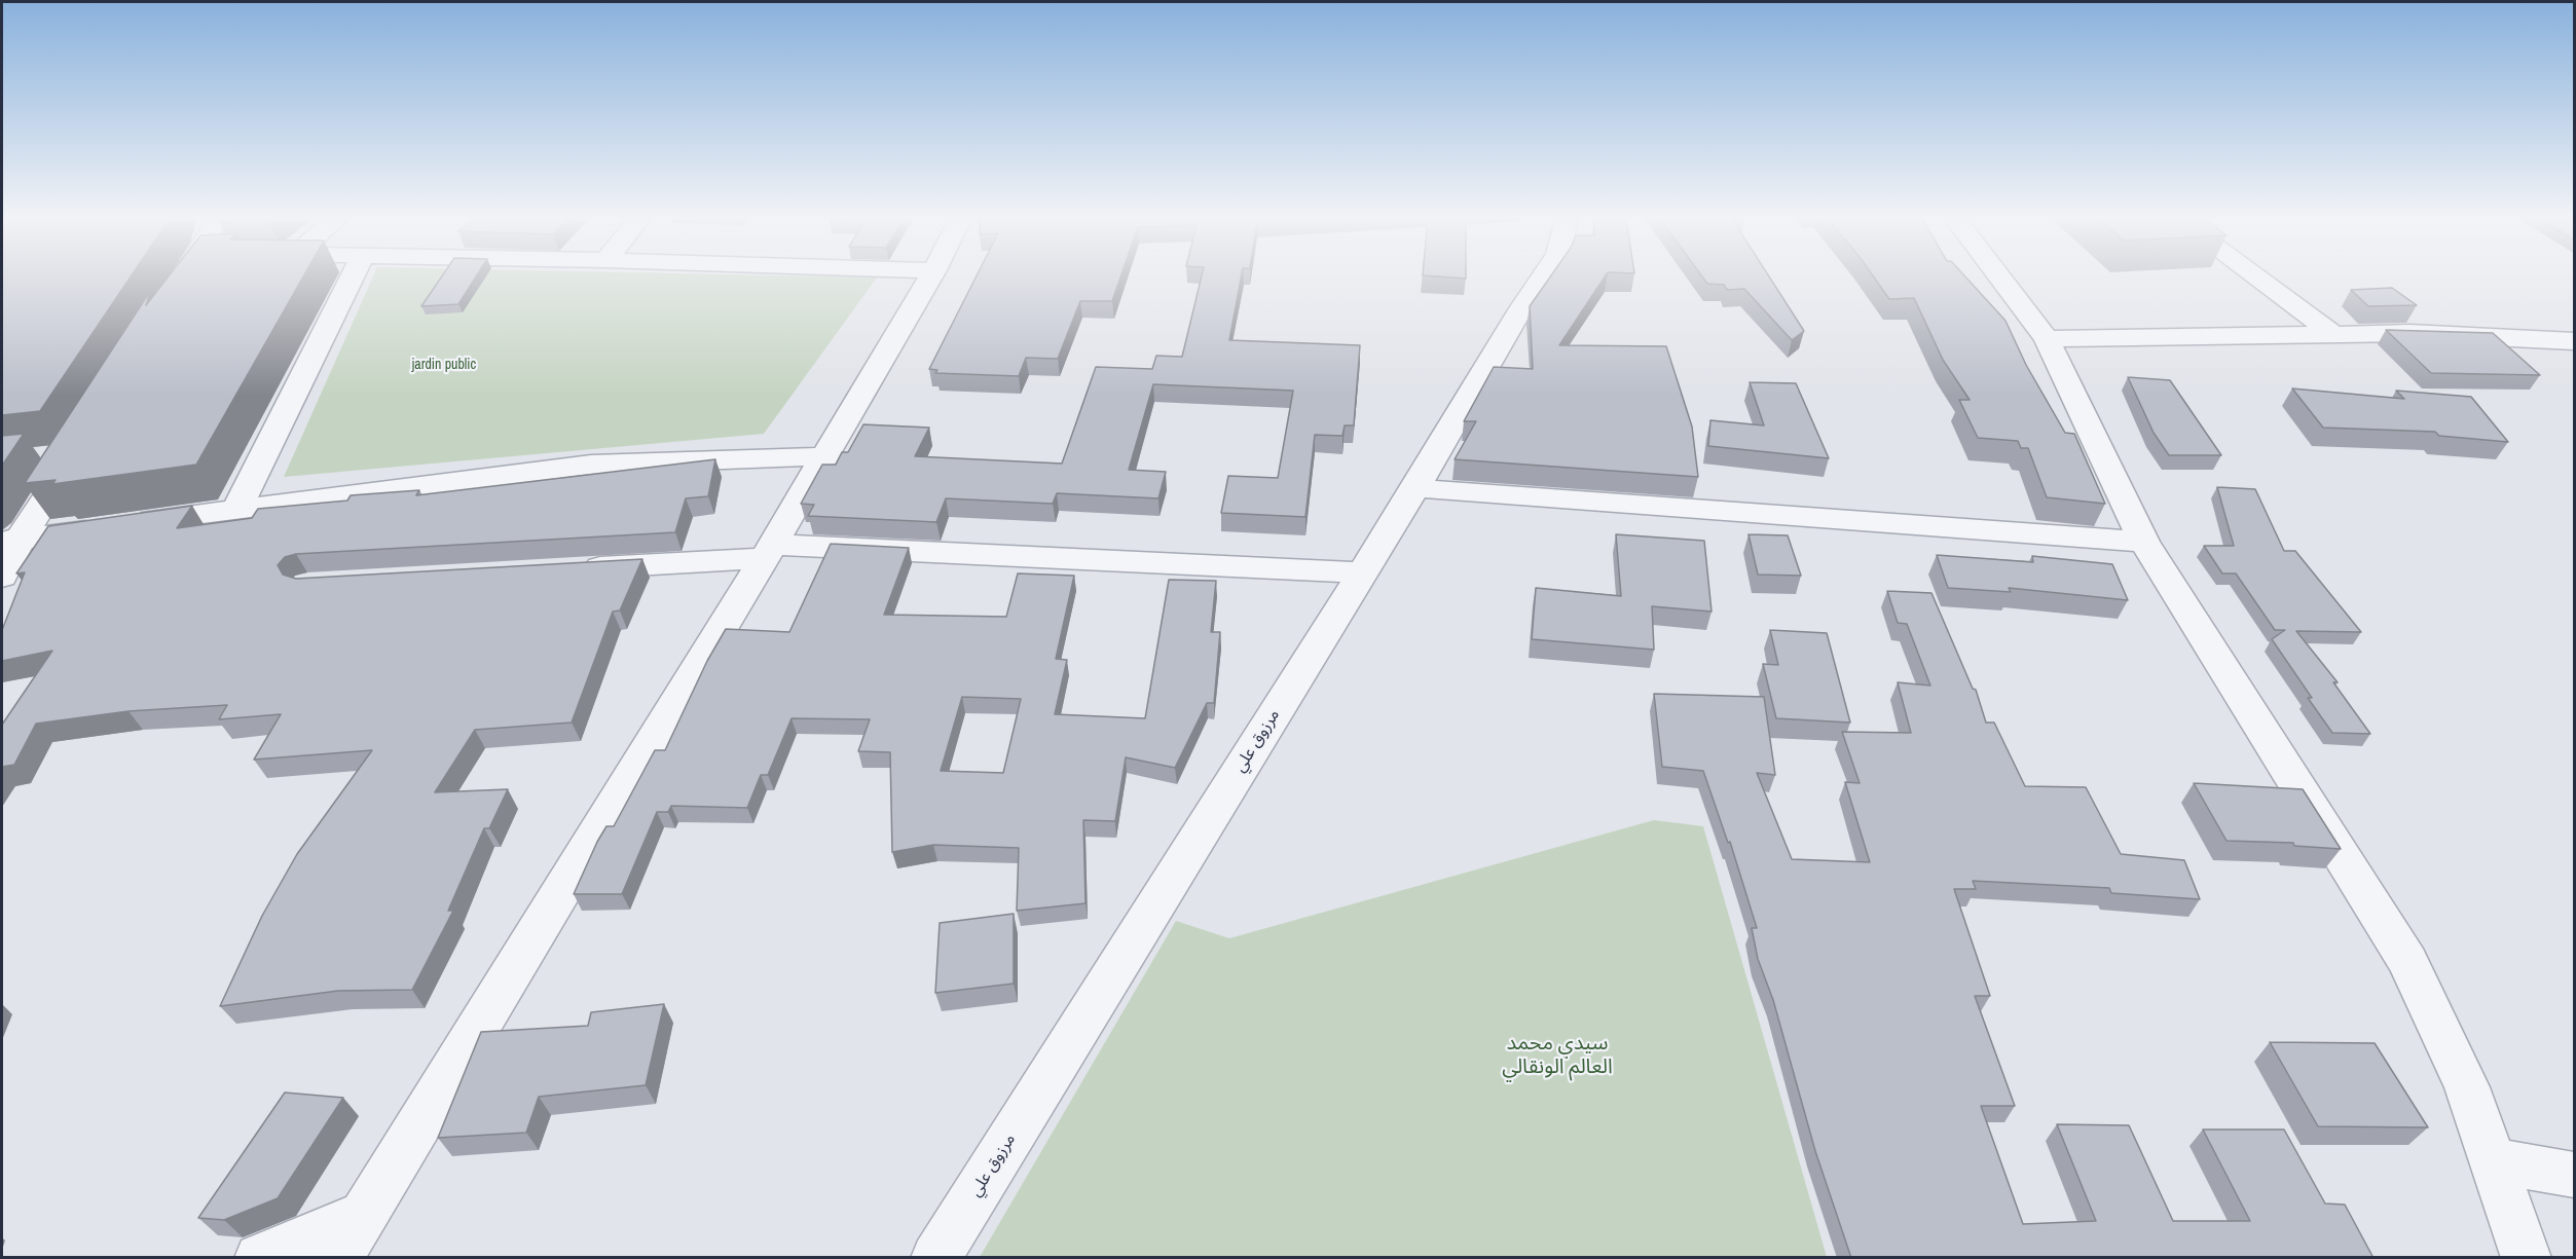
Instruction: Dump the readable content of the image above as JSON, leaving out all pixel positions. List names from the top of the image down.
{
  "streets": {
    "street": ["مرزوق علي"]
  },
  "parks": ["jardin public", "سيدي محمد العالم الونقالي"]
}
